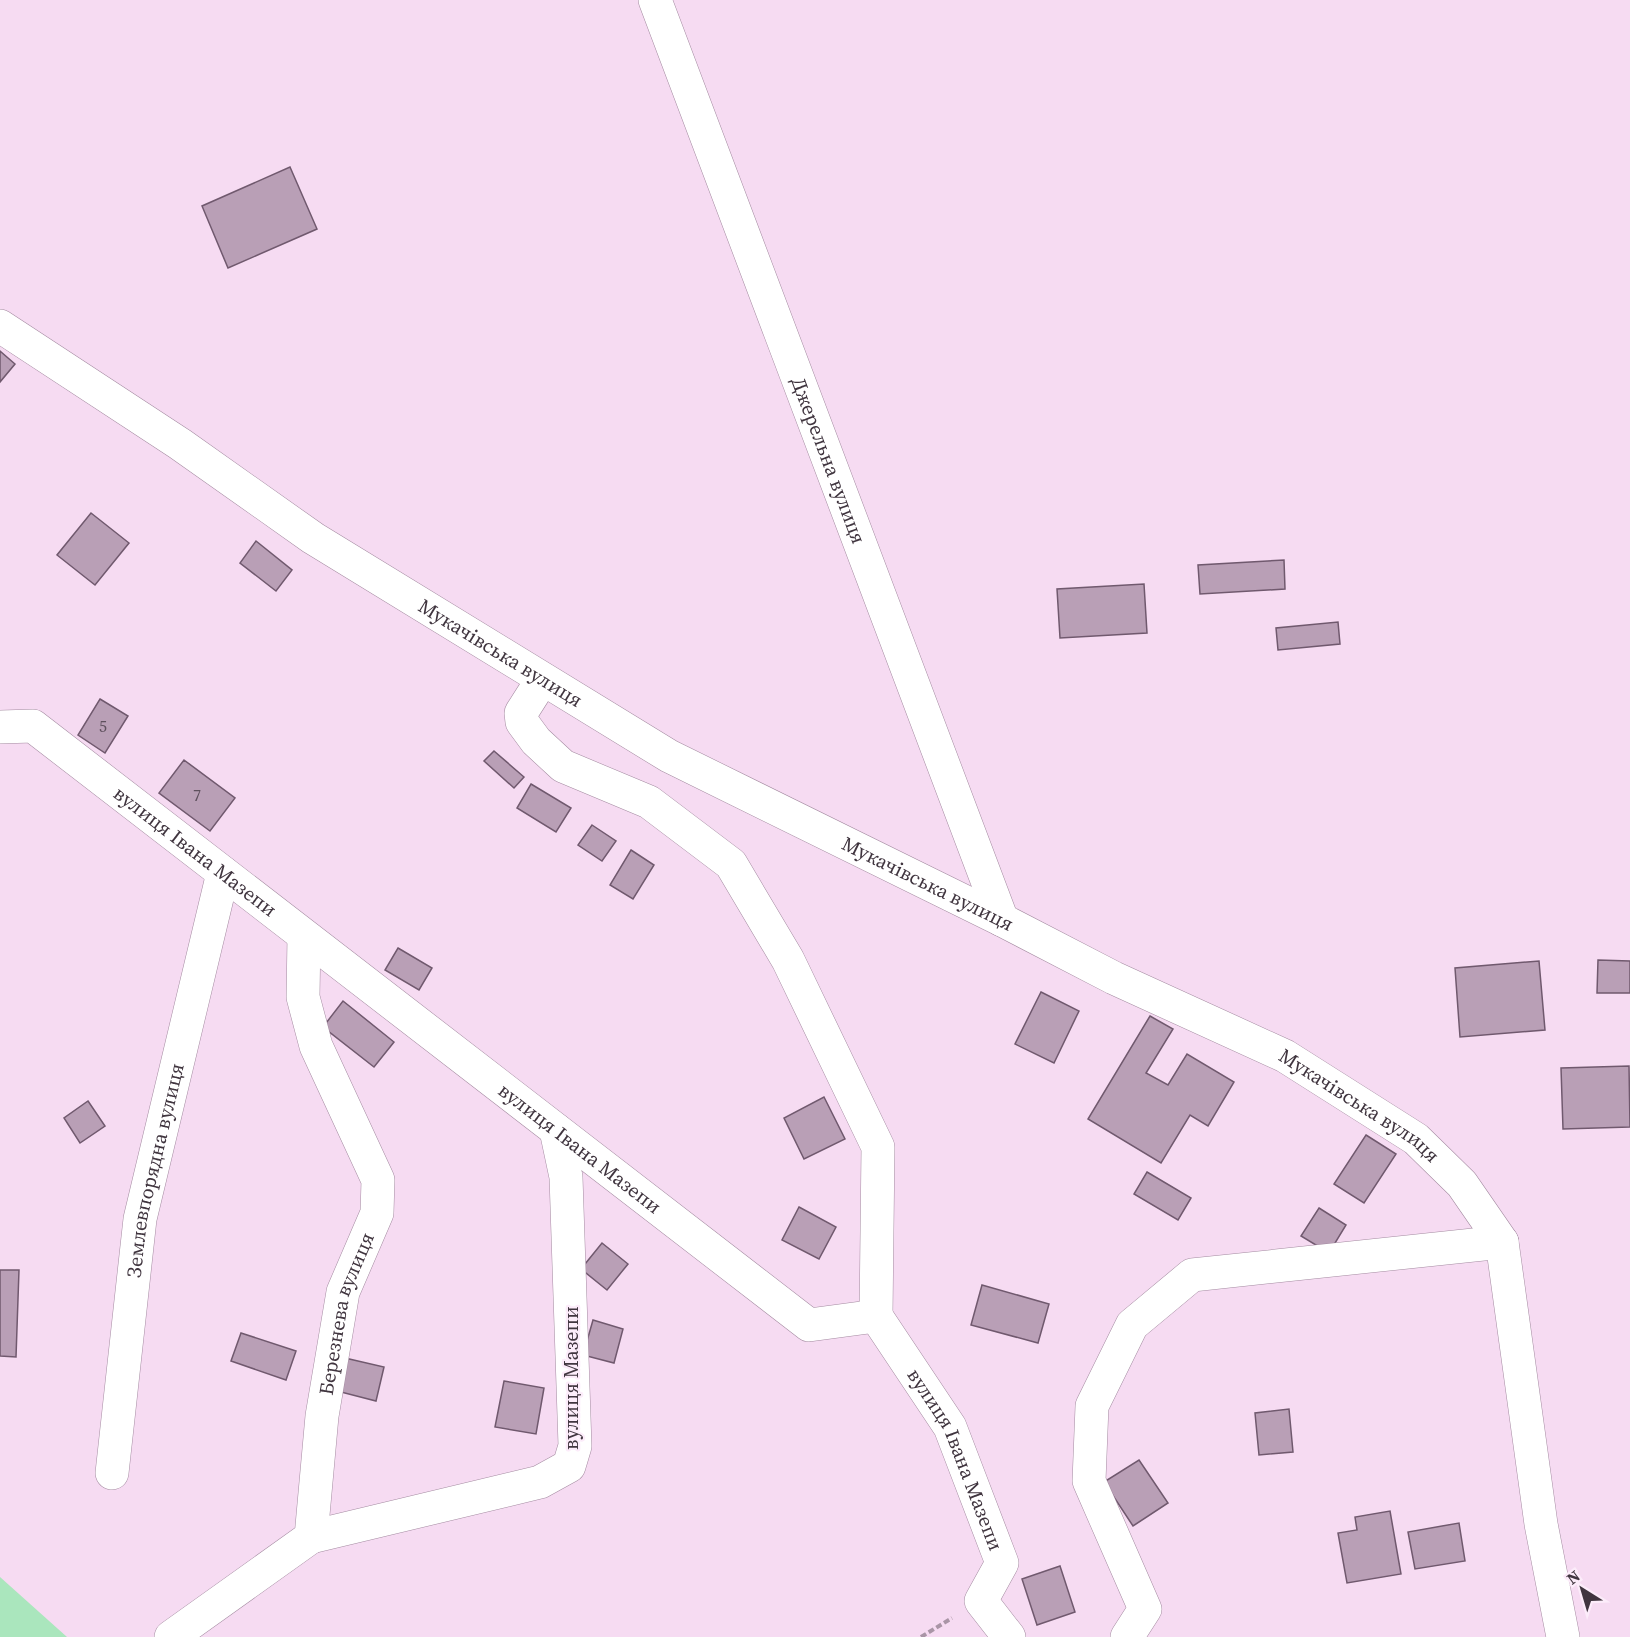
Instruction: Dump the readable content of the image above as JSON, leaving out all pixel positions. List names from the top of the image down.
{
  "streets": {
    "street": [
      "Джерельна вулиця",
      "Мукачівська вулиця",
      "вулиця Івана Мазепи",
      "Землевпорядна вулиця",
      "Березнева вулиця",
      "вулиця Мазепи"
    ]
  },
  "crossings": [
    ["Джерельна вулиця", "Мукачівська вулиця"],
    ["вулиця Івана Мазепи", "Землевпорядна вулиця"],
    ["вулиця Івана Мазепи", "Березнева вулиця"],
    ["вулиця Івана Мазепи", "вулиця Мазепи"],
    ["Березнева вулиця", "вулиця Мазепи"]
  ],
  "house_numbers": ["5", "7"],
  "north": "top left"
}
